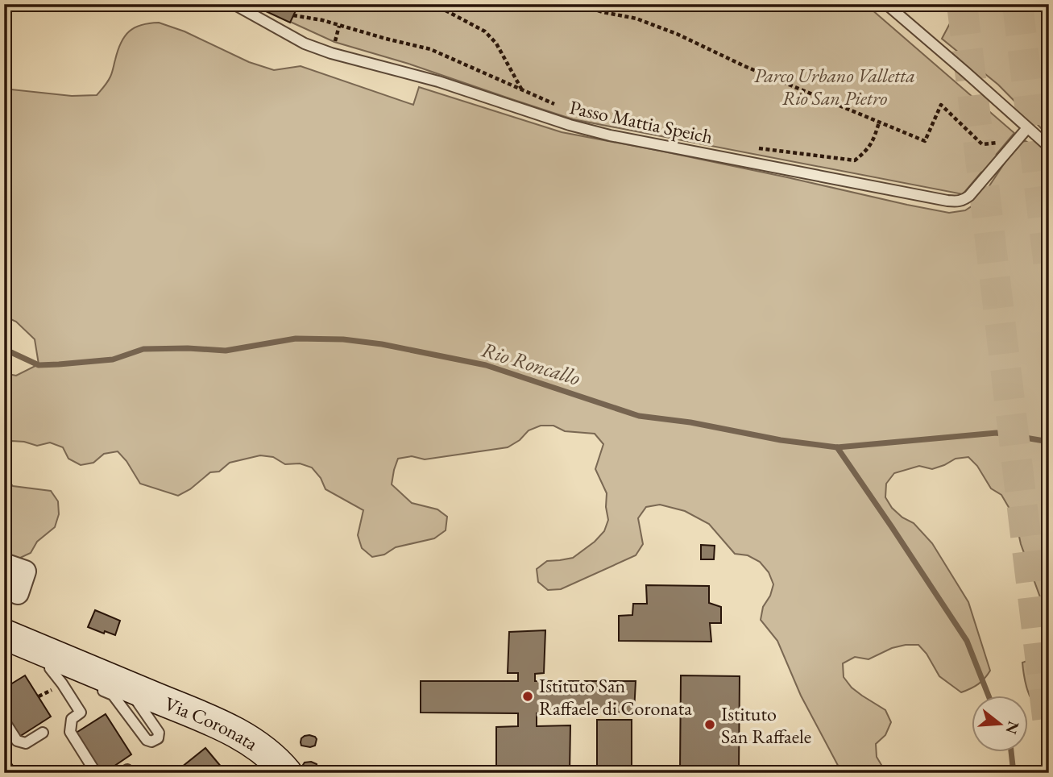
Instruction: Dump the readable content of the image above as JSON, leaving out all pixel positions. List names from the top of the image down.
{
  "streets": {
    "street": ["Via Coronata"],
    "lane": ["Passo Mattia Speich"]
  },
  "water": ["Rio Roncallo"],
  "parks": ["Parco Urbano Valletta Rio San Pietro"],
  "places": ["Istituto San Raffaele di Coronata", "Istituto San Raffaele"],
  "north": "right"
}
